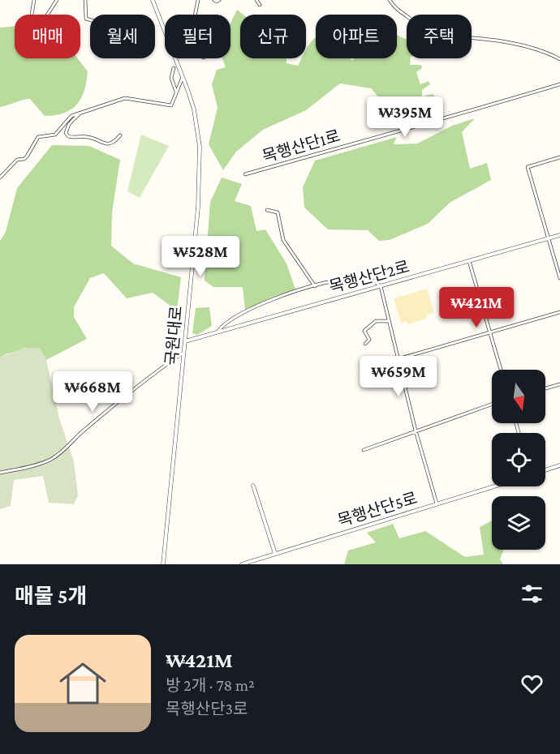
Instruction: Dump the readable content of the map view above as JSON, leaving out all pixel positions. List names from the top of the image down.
{
  "streets": {
    "street": [
      "목행산단1로",
      "목행산단2로",
      "국원대로",
      "목행산단5로"
    ]
  },
  "crossings": [
    ["목행산단2로", "국원대로"]
  ],
  "north": "bottom",
  "page": {
    "chip": [
      "매매",
      "월세",
      "필터",
      "신규",
      "아파트",
      "주택"
    ],
    "price": [
      "₩395M",
      "₩528M",
      "₩421M",
      "₩659M",
      "₩668M"
    ],
    "heading": "매물 5개",
    "list": [
      {
        "name": "₩421M",
        "note": "방 2개 · 78 m² · 목행산단3로"
      }
    ]
  }
}
